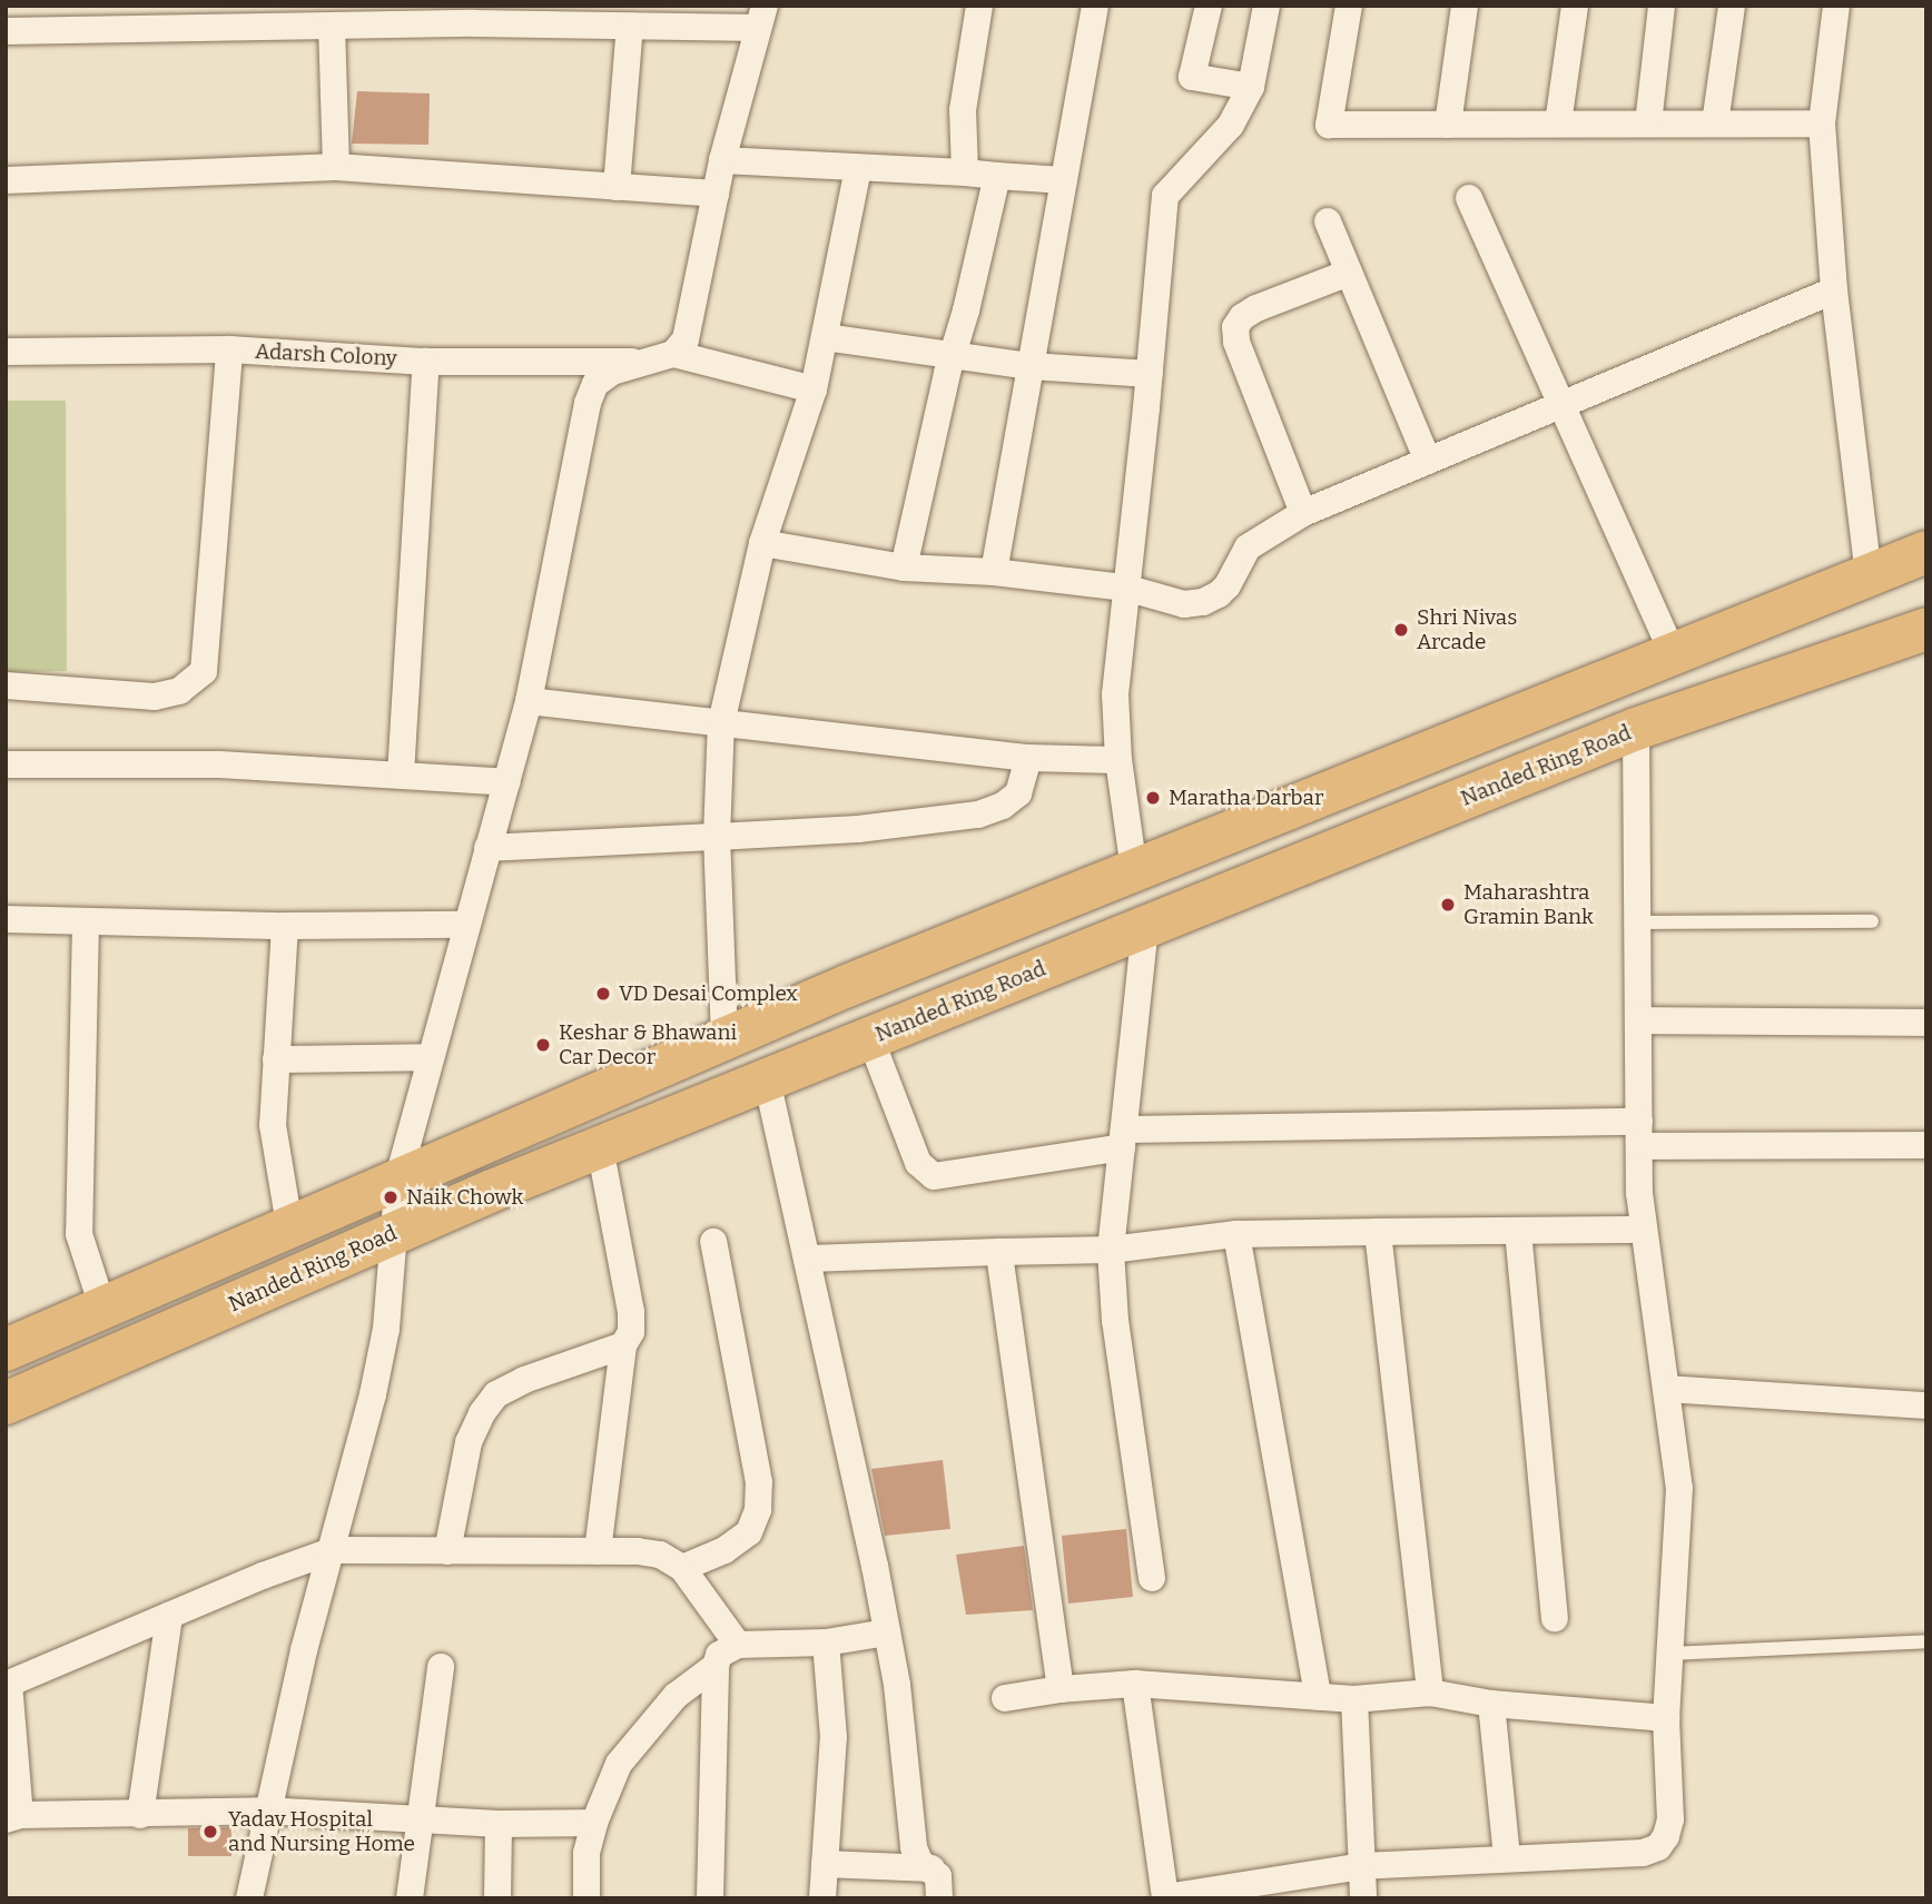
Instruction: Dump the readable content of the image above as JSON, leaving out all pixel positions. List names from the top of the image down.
{
  "streets": {
    "highway": ["Nanded Ring Road"],
    "street": ["Adarsh Colony"]
  },
  "places": [
    "Shri Nivas Arcade",
    "Maratha Darbar",
    "Maharashtra Gramin Bank",
    "VD Desai Complex",
    "Keshar & Bhawani Car Decor",
    "Naik Chowk",
    "Yadav Hospital and Nursing Home"
  ]
}
